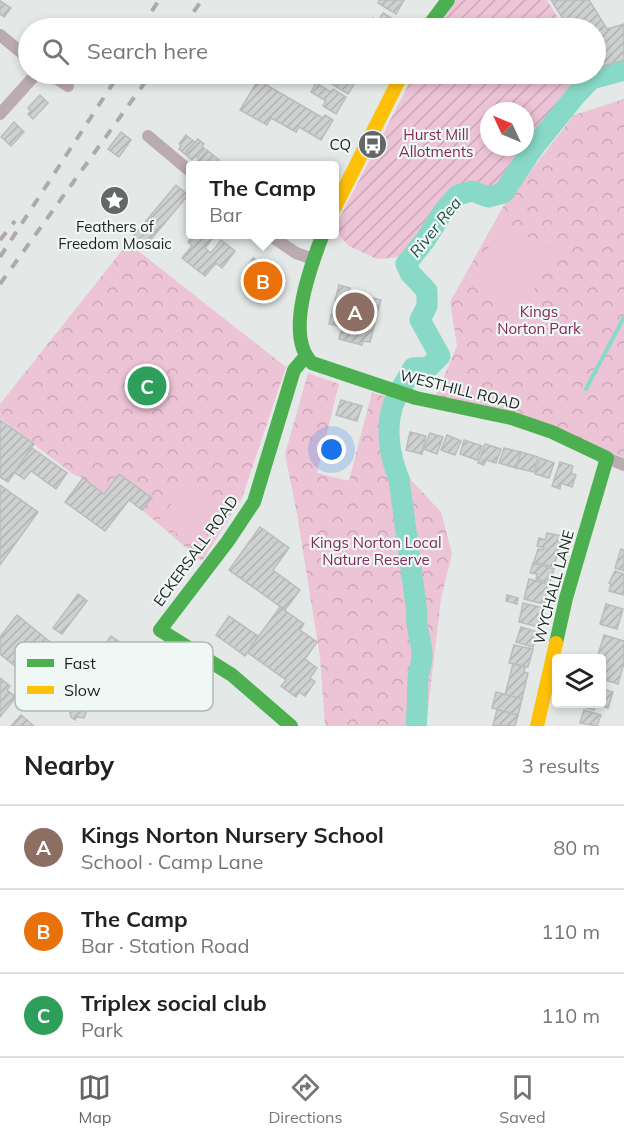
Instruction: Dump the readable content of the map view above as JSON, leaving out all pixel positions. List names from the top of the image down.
{
  "streets": {
    "street": ["WESTHILL ROAD", "ECKERSALL ROAD", "WYCHALL LANE"]
  },
  "crossings": [
    ["WESTHILL ROAD", "ECKERSALL ROAD"],
    ["WESTHILL ROAD", "WYCHALL LANE"]
  ],
  "water": ["River Rea"],
  "parks": ["Hurst Mill Allotments", "Kings Norton Park", "Kings Norton Local Nature Reserve"],
  "places": {
    "bus stop": ["CQ"],
    "place": ["Feathers of Freedom Mosaic"]
  },
  "legend": ["Fast", "Slow"],
  "north": "top left",
  "page": {
    "search": "Search here",
    "popup": ["The Camp", "Bar"],
    "pins": ["B", "A", "C"],
    "heading": ["Nearby", "3 results"],
    "list": [
      {
        "mark": "A",
        "name": "Kings Norton Nursery School",
        "note": "School · Camp Lane",
        "value": "80 m"
      },
      {
        "mark": "B",
        "name": "The Camp",
        "note": "Bar · Station Road",
        "value": "110 m"
      },
      {
        "mark": "C",
        "name": "Triplex social club",
        "note": "Park",
        "value": "110 m"
      }
    ],
    "nav": ["Map", "Directions", "Saved"]
  }
}
